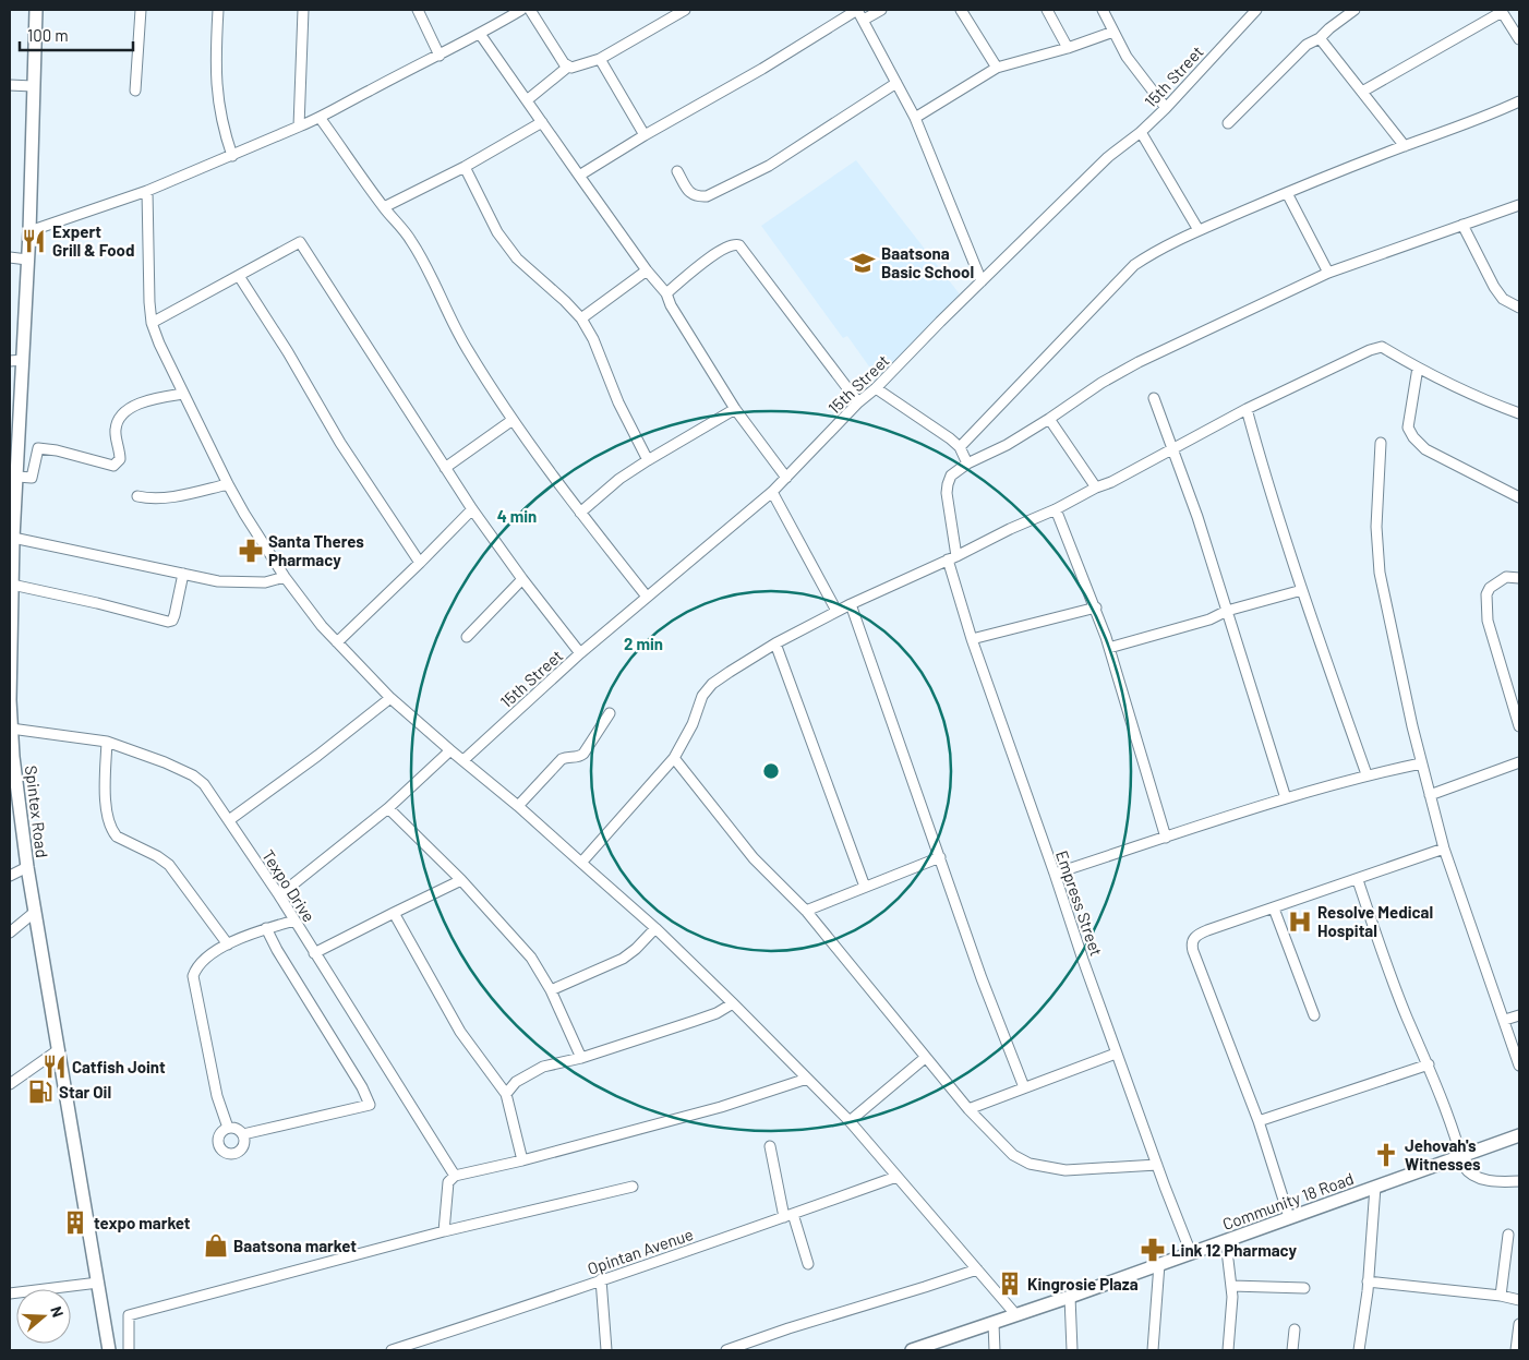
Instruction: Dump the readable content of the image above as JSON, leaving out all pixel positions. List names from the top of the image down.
{
  "streets": {
    "main road": ["Spintex Road", "Community 18 Road"],
    "street": [
      "15th Street",
      "Texpo Drive",
      "Empress Street",
      "Opintan Avenue"
    ]
  },
  "crossings": [
    ["Spintex Road", "Texpo Drive"],
    ["Empress Street", "Community 18 Road"]
  ],
  "places": {
    "restaurant": ["Expert Grill & Food", "Catfish Joint"],
    "school or university": ["Baatsona Basic School"],
    "pharmacy": ["Santa Theres Pharmacy", "Link 12 Pharmacy"],
    "hospital": ["Resolve Medical Hospital"],
    "fuel station": ["Star Oil"],
    "church": ["Jehovah's Witnesses"],
    "building": ["texpo market", "Kingrosie Plaza"],
    "shop": ["Baatsona market"]
  },
  "scale_bar": "100 m",
  "north": "right",
  "rings": ["4 min", "2 min"]
}
